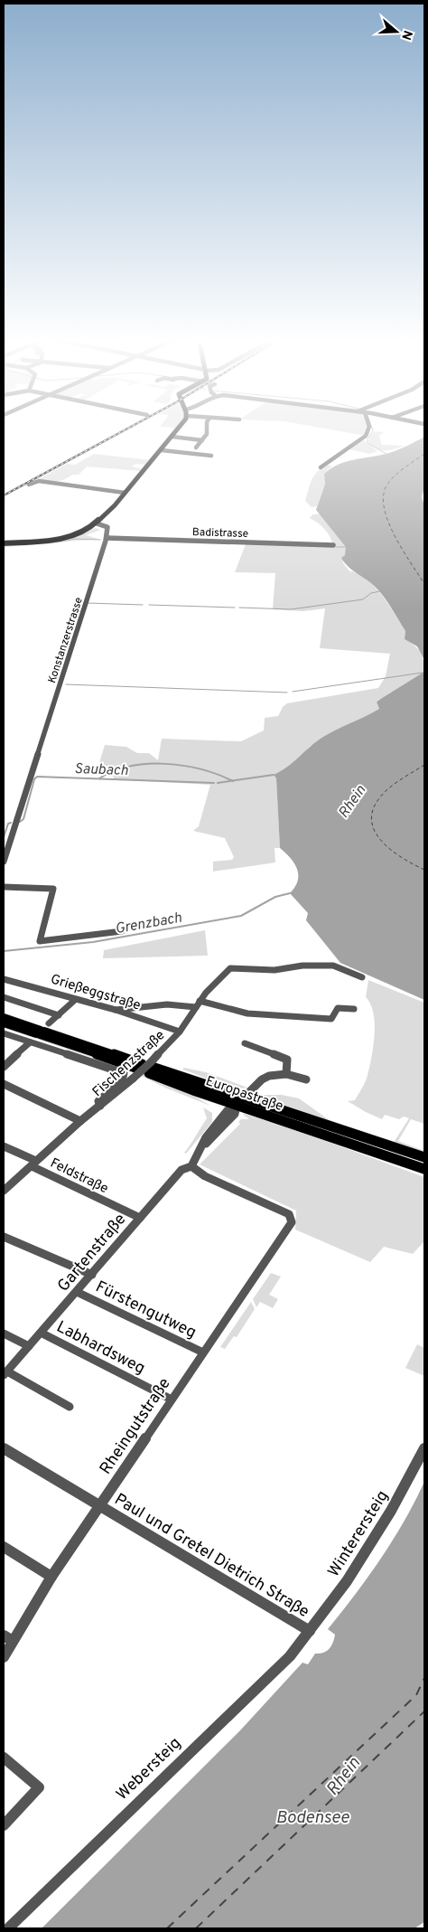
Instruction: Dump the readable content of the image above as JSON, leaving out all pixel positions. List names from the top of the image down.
{
  "streets": {
    "main road": ["Europastraße"],
    "street": [
      "Badistrasse",
      "Konstanzerstrasse",
      "Grießeggstraße",
      "Fischenzstraße",
      "Feldstraße",
      "Gartenstraße",
      "Fürstengutweg",
      "Labhardsweg",
      "Rheingutstraße",
      "Winterersteig",
      "Paul und Gretel Dietrich Straße",
      "Webersteig"
    ]
  },
  "crossings": [
    ["Badistrasse", "Konstanzerstrasse"],
    ["Grießeggstraße", "Fischenzstraße"],
    ["Fischenzstraße", "Feldstraße"],
    ["Feldstraße", "Gartenstraße"],
    ["Gartenstraße", "Fürstengutweg"],
    ["Gartenstraße", "Labhardsweg"],
    ["Gartenstraße", "Rheingutstraße"],
    ["Fürstengutweg", "Rheingutstraße"],
    ["Labhardsweg", "Rheingutstraße"],
    ["Rheingutstraße", "Paul und Gretel Dietrich Straße"],
    ["Winterersteig", "Paul und Gretel Dietrich Straße"],
    ["Winterersteig", "Webersteig"],
    ["Paul und Gretel Dietrich Straße", "Webersteig"]
  ],
  "water": [
    "Saubach",
    "Rhein",
    "Grenzbach",
    "Bodensee"
  ],
  "north": "right"
}
